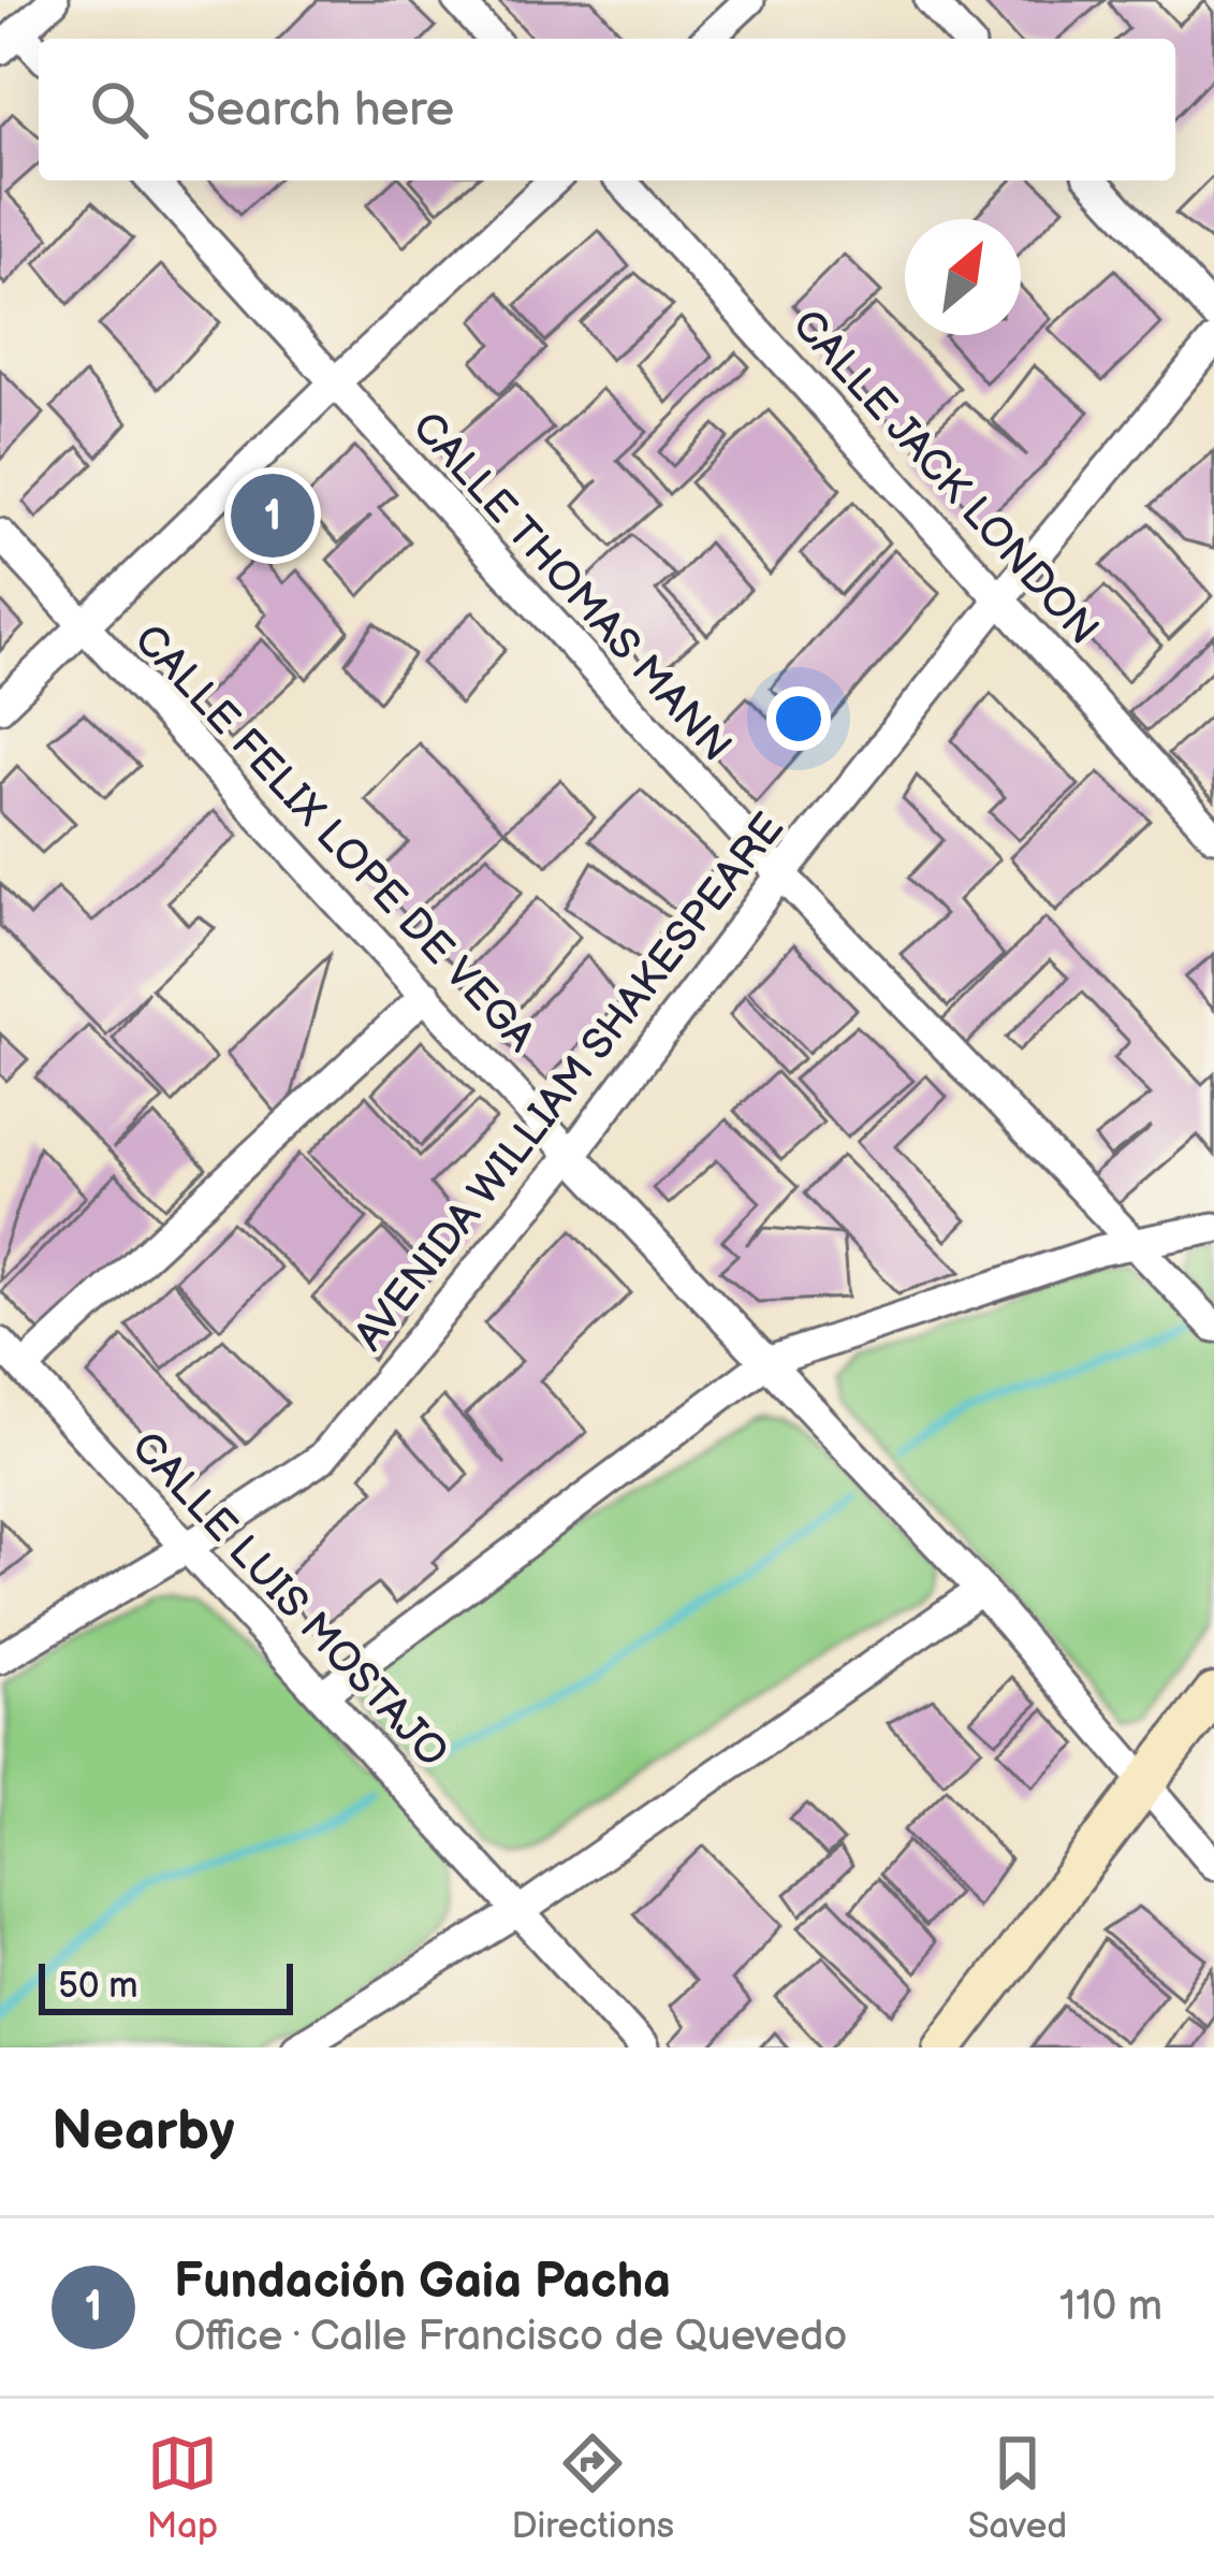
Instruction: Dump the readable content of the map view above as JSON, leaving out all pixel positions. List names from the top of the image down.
{
  "streets": {
    "street": [
      "CALLE JACK LONDON",
      "CALLE THOMAS MANN",
      "CALLE FELIX LOPE DE VEGA",
      "AVENIDA WILLIAM SHAKESPEARE",
      "CALLE LUIS MOSTAJO"
    ]
  },
  "crossings": [
    ["CALLE JACK LONDON", "AVENIDA WILLIAM SHAKESPEARE"],
    ["CALLE THOMAS MANN", "AVENIDA WILLIAM SHAKESPEARE"],
    ["CALLE FELIX LOPE DE VEGA", "AVENIDA WILLIAM SHAKESPEARE"],
    ["AVENIDA WILLIAM SHAKESPEARE", "CALLE LUIS MOSTAJO"]
  ],
  "scale_bar": "50 m",
  "north": "top right",
  "page": {
    "search": "Search here",
    "pins": "1",
    "scale": "50 m",
    "heading": "Nearby",
    "list": [
      {
        "mark": "1",
        "name": "Fundación Gaia Pacha",
        "note": "Office · Calle Francisco de Quevedo",
        "value": "110 m"
      }
    ],
    "nav": ["Map", "Directions", "Saved"]
  }
}
